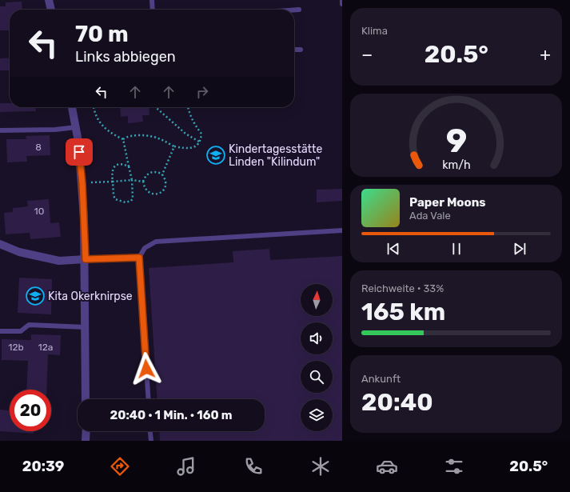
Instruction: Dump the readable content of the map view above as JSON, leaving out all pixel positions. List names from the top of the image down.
{
  "places": {
    "school or university": ["Kindertagesstätte Linden \"Kilindum\"", "Kita Okerknirpse"]
  },
  "house_numbers": [
    "8",
    "10",
    "12b",
    "12a"
  ],
  "north": "top",
  "page": {
    "tile": [
      "Klima",
      ["Reichweite · 33%", "165 km"],
      ["Ankunft", "20:40"]
    ],
    "turn": ["70 m", "Links abbiegen"],
    "heat": ["−", "20.5°", "+"],
    "song": ["Paper Moons", "Ada Vale"],
    "limit": "20",
    "trip": "20:40 · 1 Min. · 160 m",
    "tabs": ["20:39", "20.5°"],
    "gauge": ["9", "km/h"]
  }
}
